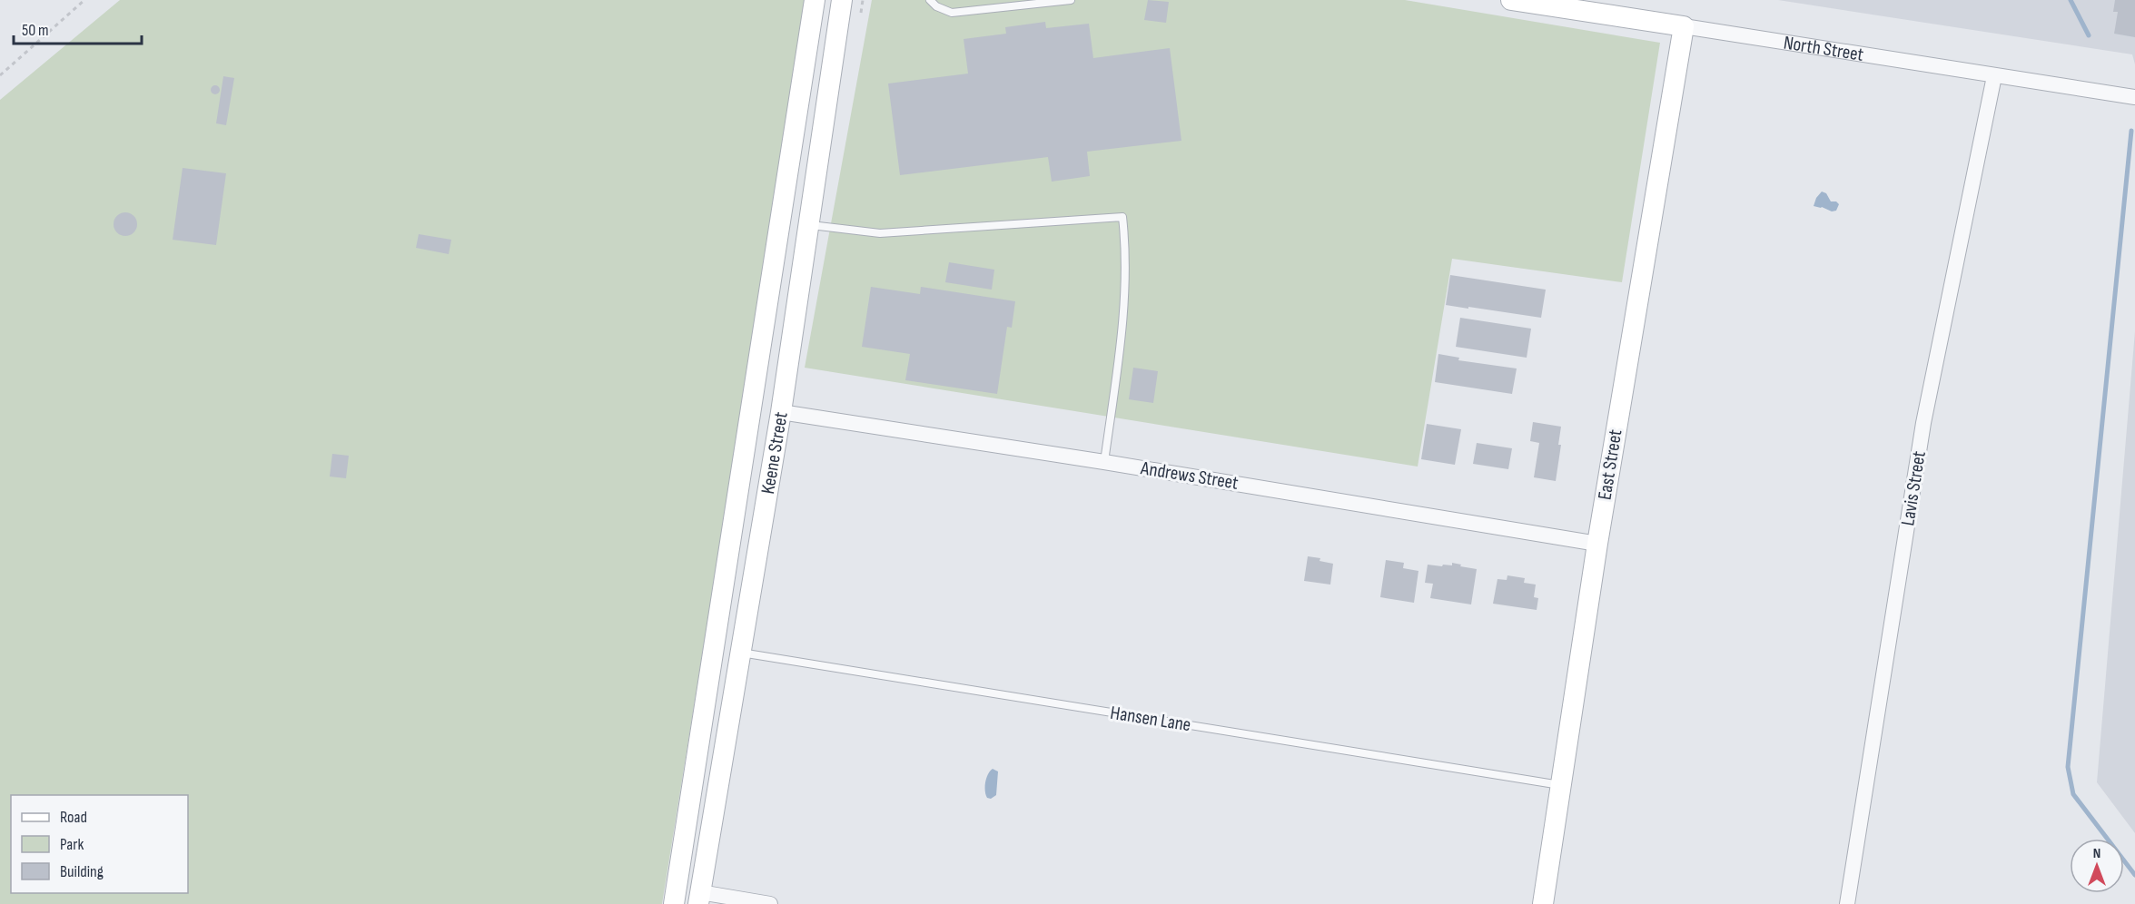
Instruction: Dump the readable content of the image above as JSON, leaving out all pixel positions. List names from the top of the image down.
{
  "streets": {
    "street": [
      "North Street",
      "Keene Street",
      "East Street",
      "Andrews Street",
      "Lavis Street"
    ],
    "lane": ["Hansen Lane"]
  },
  "crossings": [
    ["North Street", "East Street"],
    ["North Street", "Lavis Street"],
    ["Keene Street", "Andrews Street"],
    ["Keene Street", "Hansen Lane"],
    ["East Street", "Andrews Street"],
    ["East Street", "Hansen Lane"]
  ],
  "legend": ["Road", "Park", "Building"],
  "scale_bar": "50 m",
  "north": "top"
}
